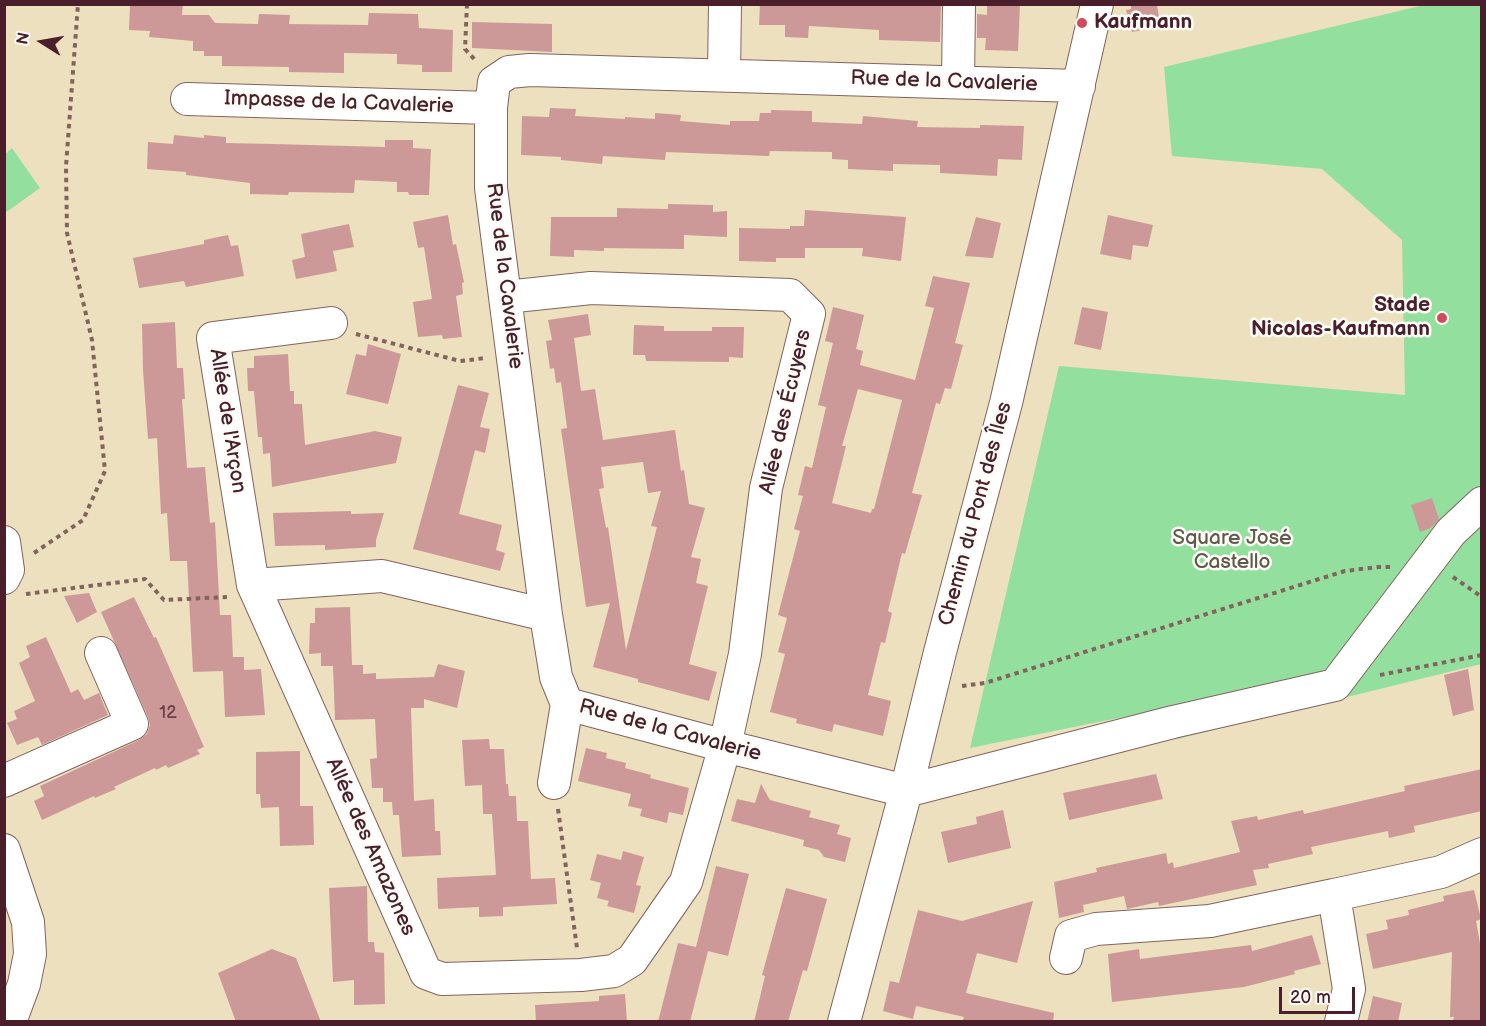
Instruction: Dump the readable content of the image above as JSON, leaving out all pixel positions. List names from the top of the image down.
{
  "streets": {
    "street": [
      "Rue de la Cavalerie",
      "Impasse de la Cavalerie",
      "Allée des Écuyers",
      "Allée de l'Arçon",
      "Chemin du Pont des Îles",
      "Allée des Amazones"
    ]
  },
  "crossings": [
    ["Rue de la Cavalerie", "Impasse de la Cavalerie"],
    ["Rue de la Cavalerie", "Allée des Écuyers"],
    ["Rue de la Cavalerie", "Chemin du Pont des Îles"],
    ["Rue de la Cavalerie", "Allée des Amazones"],
    ["Allée des Écuyers", "Allée des Amazones"],
    ["Allée de l'Arçon", "Allée des Amazones"]
  ],
  "parks": ["Square José Castello"],
  "places": ["Kaufmann", "Stade Nicolas-Kaufmann"],
  "house_numbers": ["12"],
  "scale_bar": "20 m",
  "north": "left"
}
